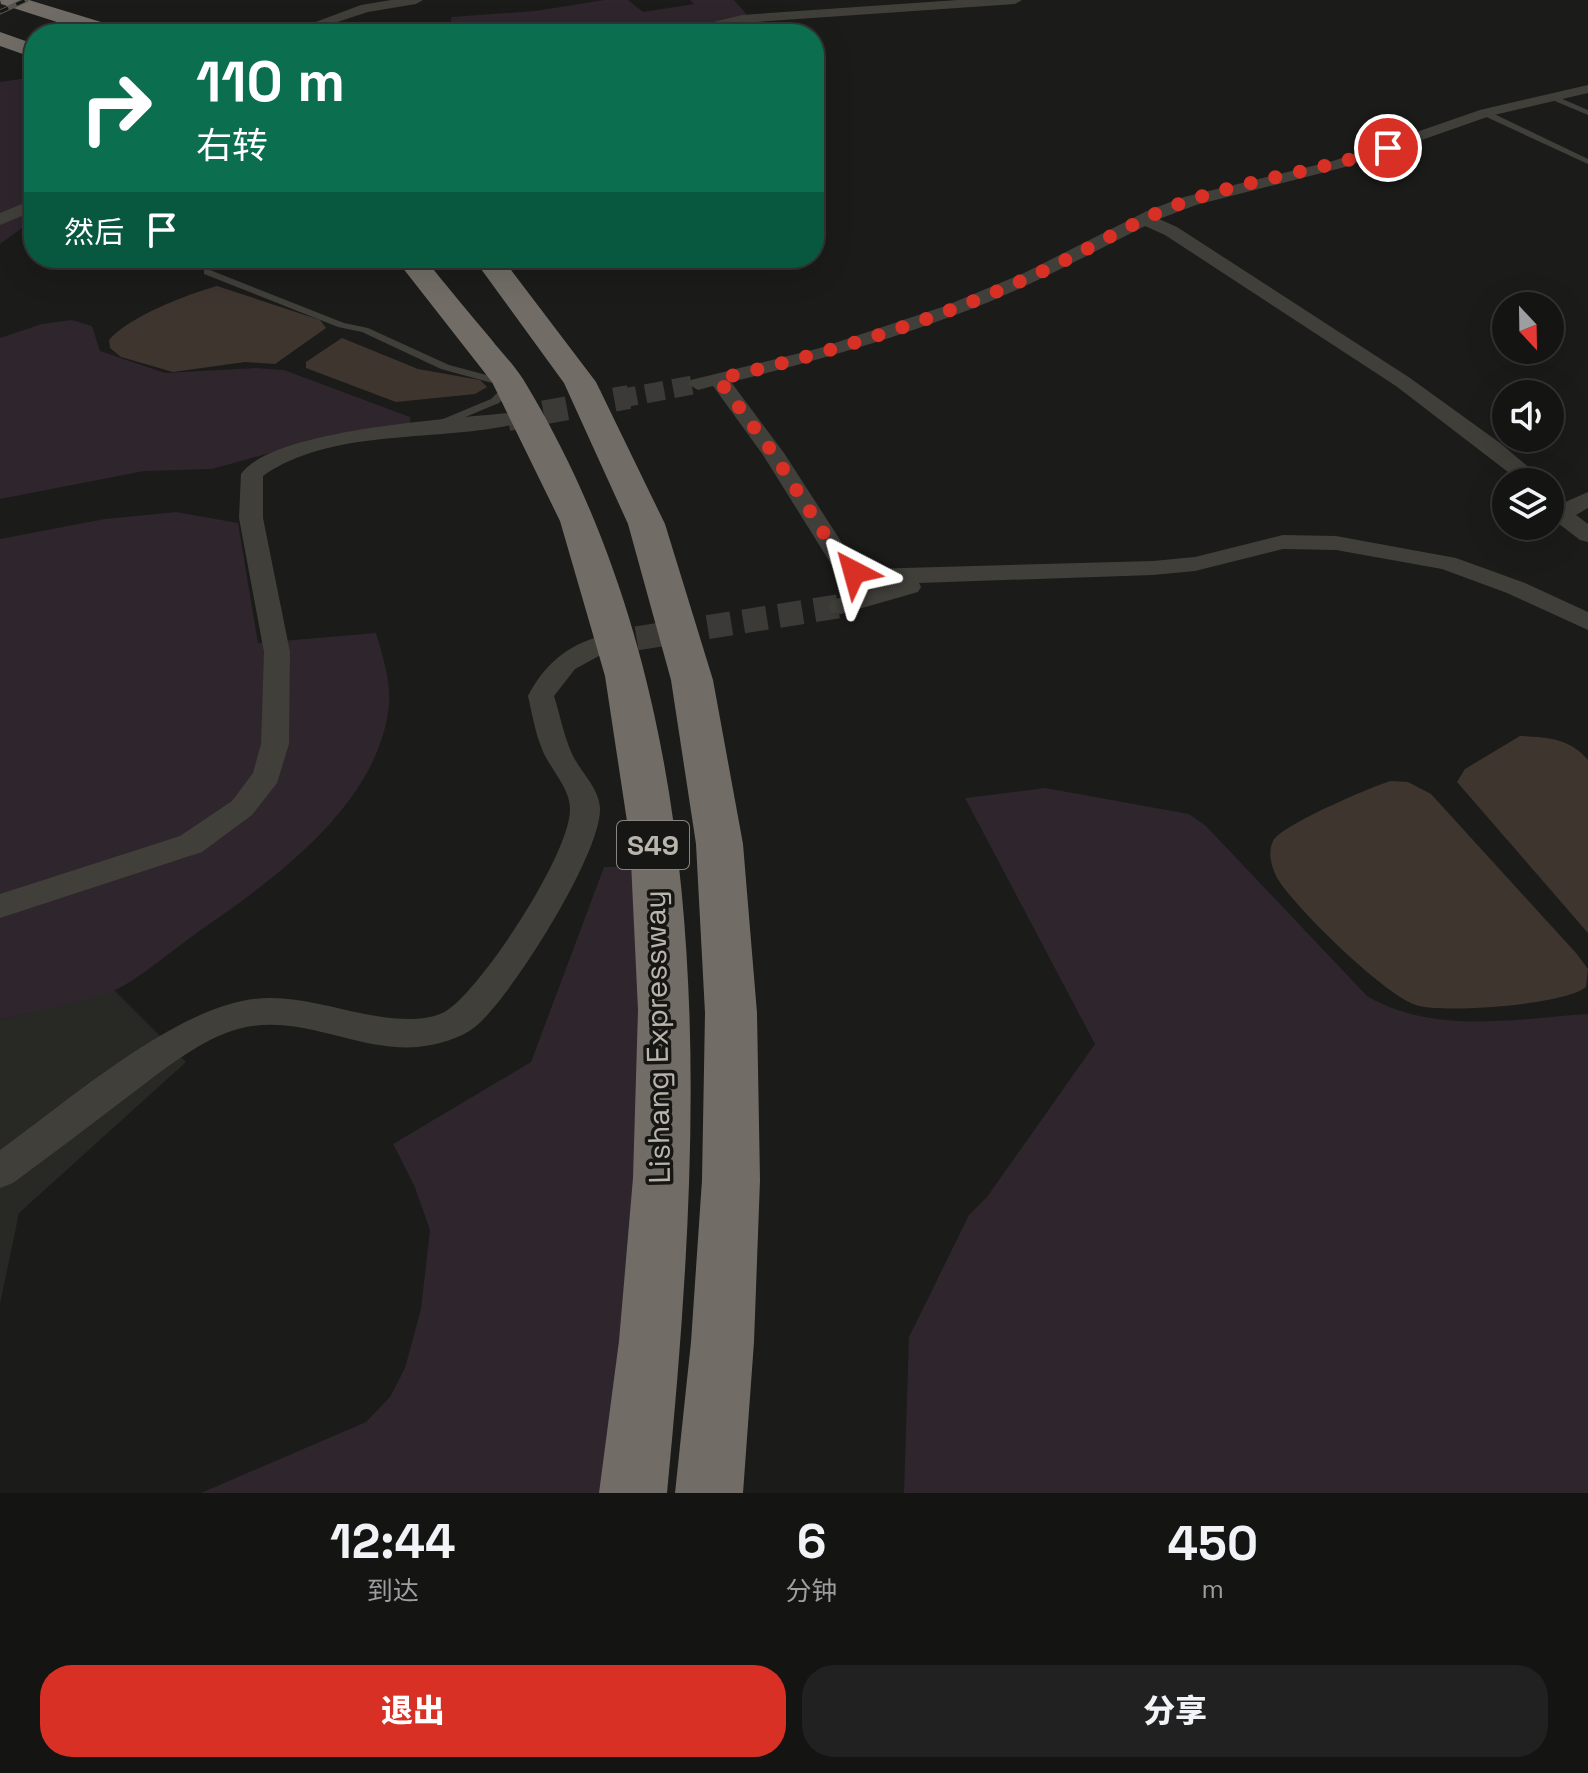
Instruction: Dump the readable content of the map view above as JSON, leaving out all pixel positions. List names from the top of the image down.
{
  "streets": {
    "highway": ["S49", "Lishang Expressway"]
  },
  "north": "bottom",
  "page": {
    "turn": ["110 m", "右转"],
    "then": "然后",
    "eta": [
      "12:44",
      "到达",
      "6",
      "分钟",
      "450",
      "m"
    ],
    "buttons": ["退出", "分享"]
  }
}
